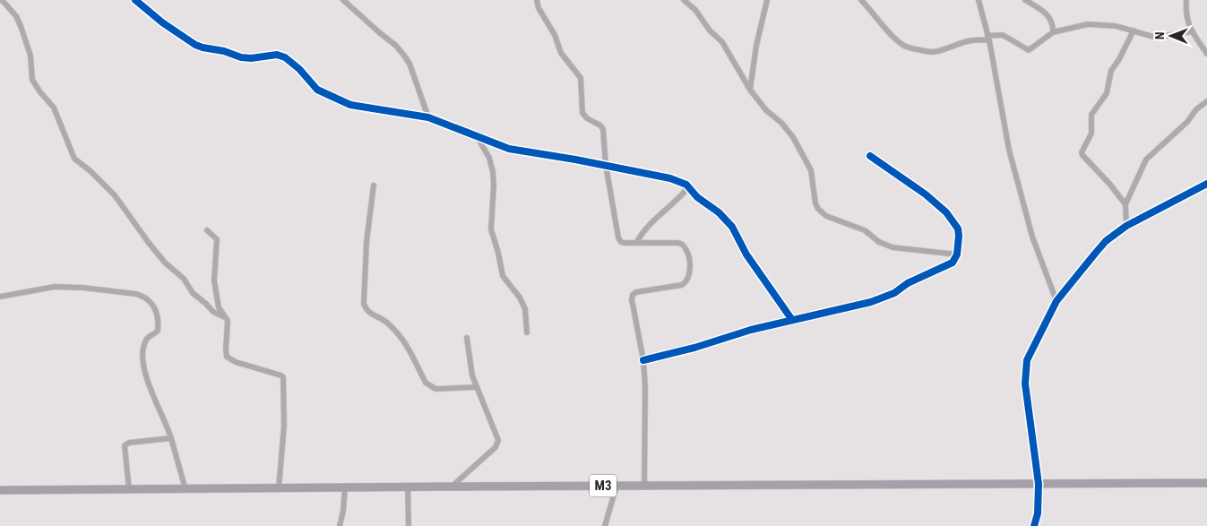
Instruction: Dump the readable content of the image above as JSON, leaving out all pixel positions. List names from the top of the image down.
{
  "streets": {
    "main road": ["M3"]
  },
  "north": "left"
}
